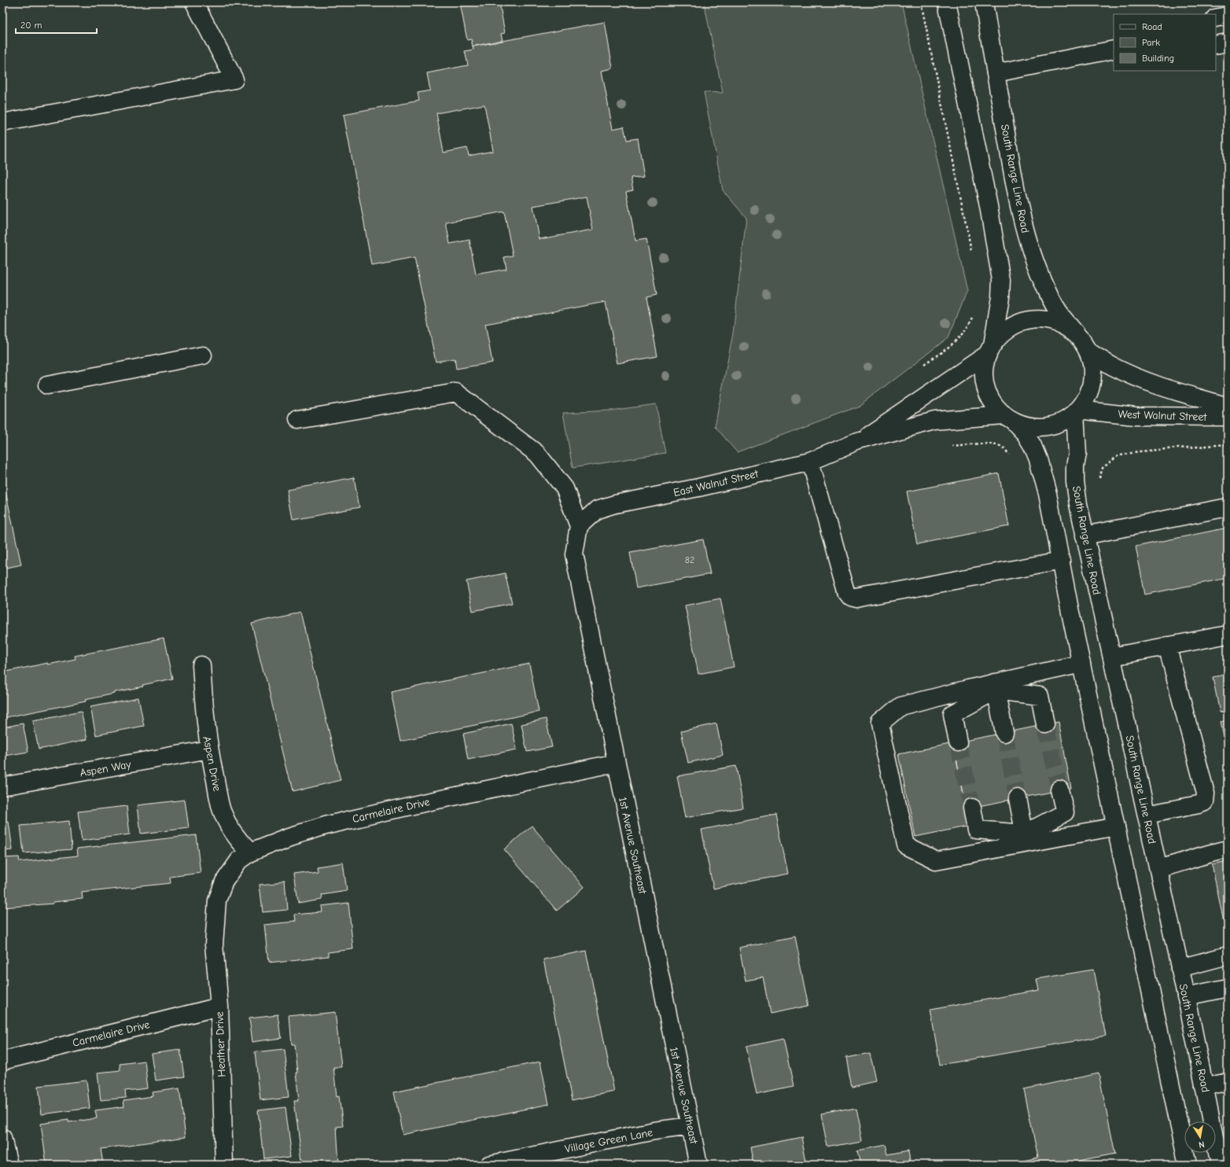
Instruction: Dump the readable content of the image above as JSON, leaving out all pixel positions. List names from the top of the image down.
{
  "streets": {
    "street": [
      "South Range Line Road",
      "West Walnut Street",
      "East Walnut Street",
      "Aspen Drive",
      "Aspen Way",
      "Carmelaire Drive",
      "1st Avenue Southeast",
      "Heather Drive",
      "Village Green Lane"
    ]
  },
  "crossings": [
    ["South Range Line Road", "West Walnut Street"],
    ["South Range Line Road", "East Walnut Street"],
    ["West Walnut Street", "East Walnut Street"],
    ["East Walnut Street", "1st Avenue Southeast"],
    ["Aspen Drive", "Aspen Way"],
    ["Aspen Drive", "Carmelaire Drive"],
    ["Carmelaire Drive", "1st Avenue Southeast"],
    ["Carmelaire Drive", "Heather Drive"],
    ["1st Avenue Southeast", "Village Green Lane"]
  ],
  "house_numbers": ["82"],
  "legend": ["Road", "Park", "Building"],
  "scale_bar": "20 m",
  "north": "bottom"
}
